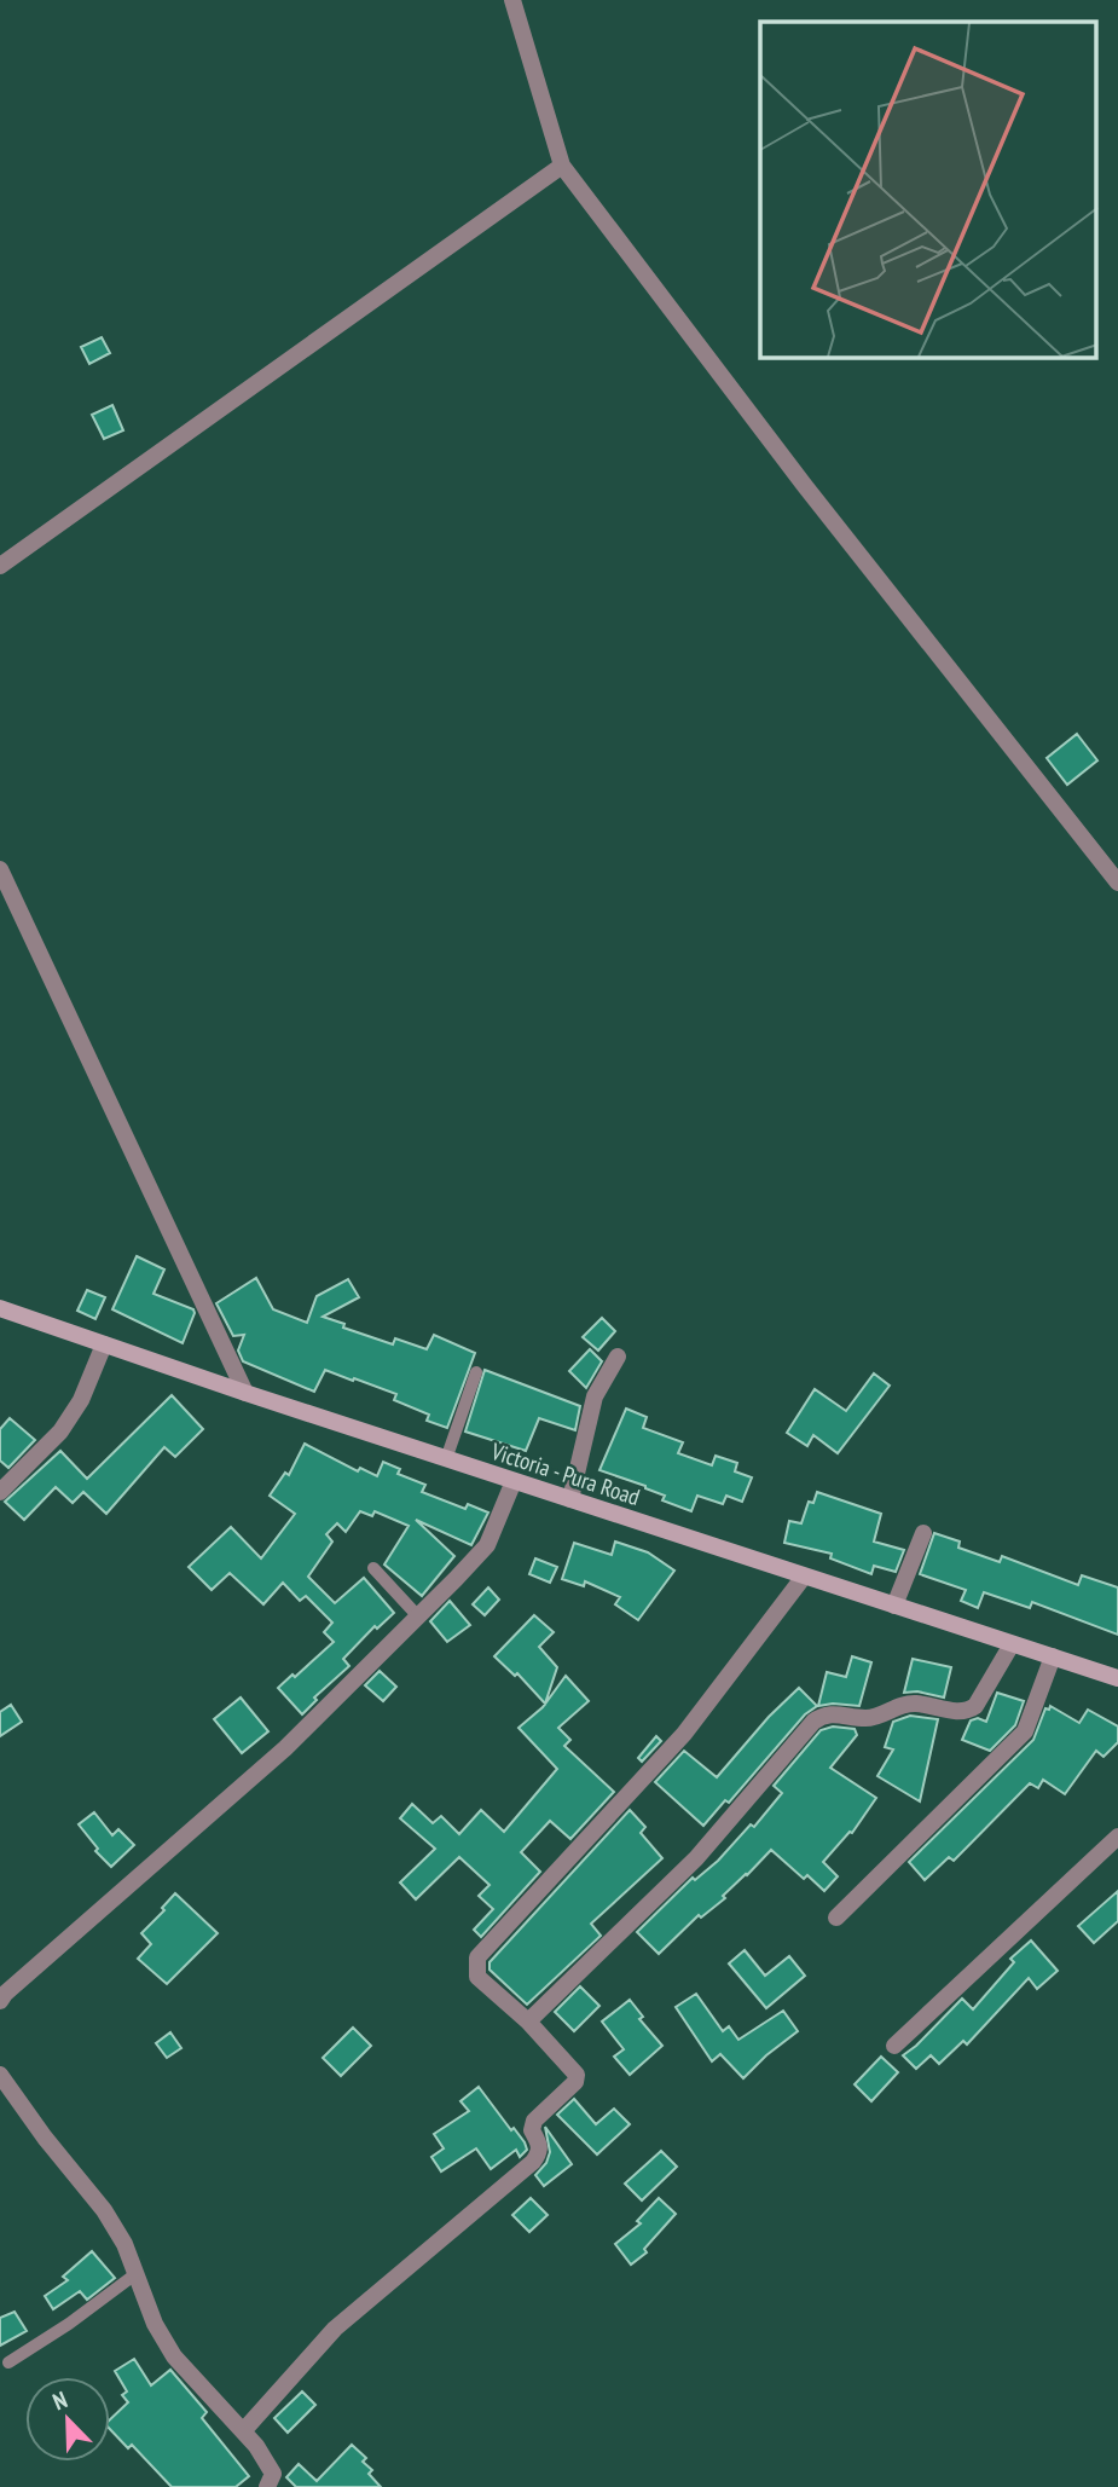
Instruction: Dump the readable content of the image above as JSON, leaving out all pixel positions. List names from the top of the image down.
{
  "streets": {
    "main road": ["Victoria - Pura Road"]
  },
  "north": "top left"
}
